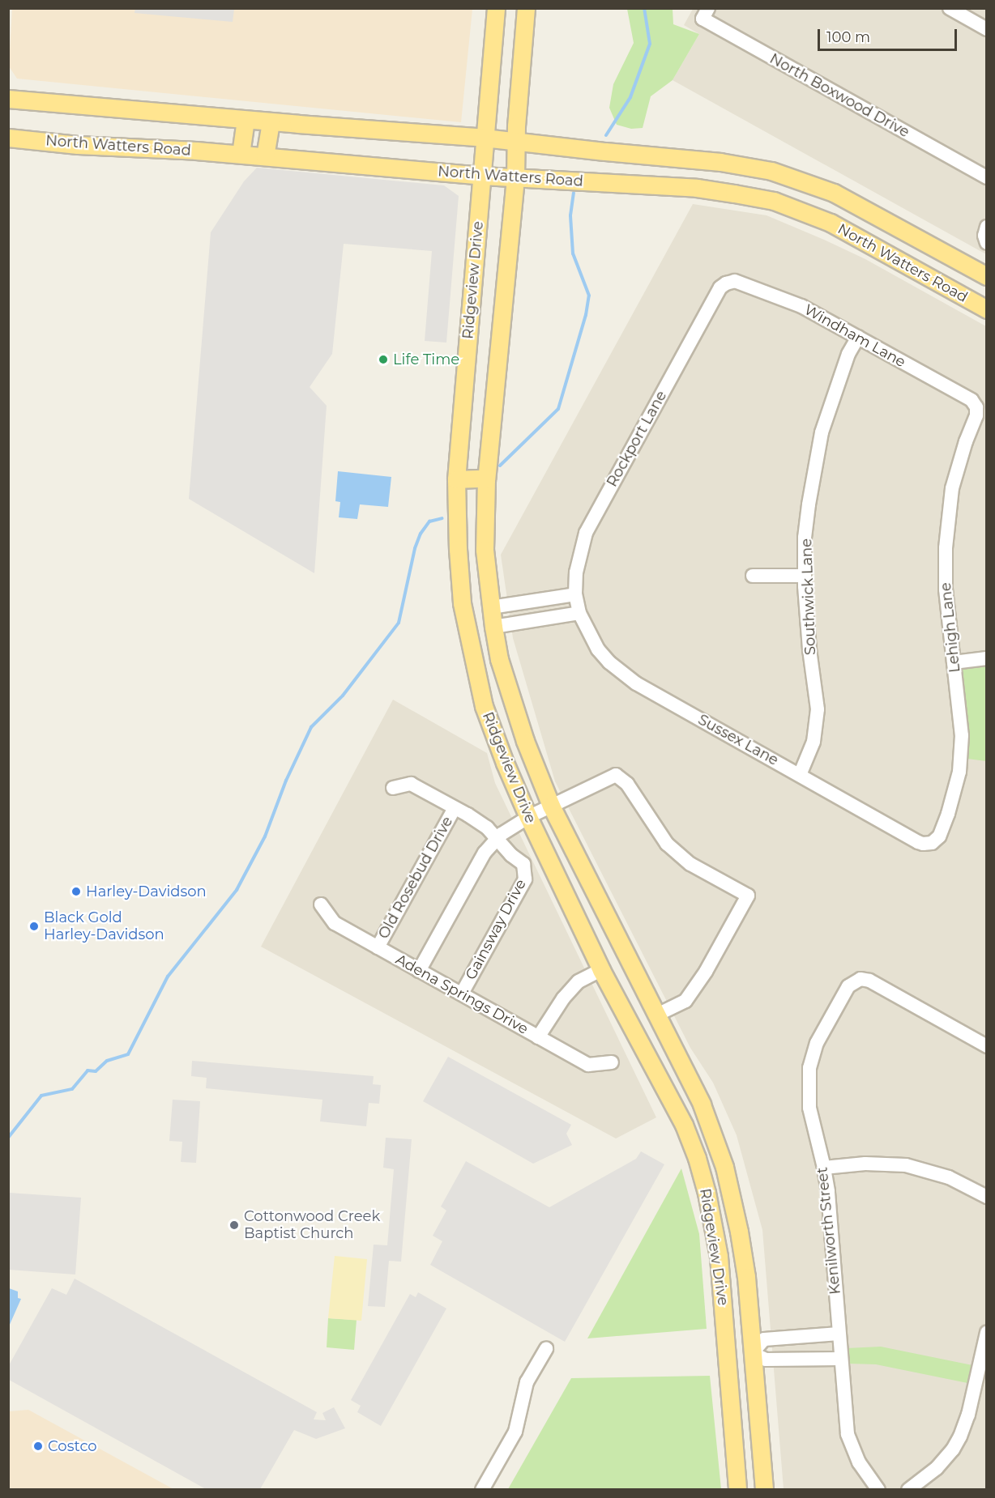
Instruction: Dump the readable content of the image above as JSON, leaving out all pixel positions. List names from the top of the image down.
{
  "streets": {
    "main road": ["North Watters Road", "Ridgeview Drive"],
    "street": [
      "North Boxwood Drive",
      "Windham Lane",
      "Rockport Lane",
      "Southwick Lane",
      "Lehigh Lane",
      "Sussex Lane",
      "Old Rosebud Drive",
      "Gainsway Drive",
      "Adena Springs Drive",
      "Kenilworth Street"
    ]
  },
  "crossings": [
    ["North Watters Road", "Ridgeview Drive"],
    ["Windham Lane", "Rockport Lane"],
    ["Windham Lane", "Southwick Lane"],
    ["Windham Lane", "Lehigh Lane"],
    ["Rockport Lane", "Sussex Lane"],
    ["Southwick Lane", "Sussex Lane"],
    ["Lehigh Lane", "Sussex Lane"],
    ["Old Rosebud Drive", "Adena Springs Drive"],
    ["Gainsway Drive", "Adena Springs Drive"]
  ],
  "places": [
    "Life Time",
    "Harley-Davidson",
    "Black Gold Harley-Davidson",
    "Cottonwood Creek Baptist Church",
    "Costco"
  ],
  "scale_bar": "100 m"
}
